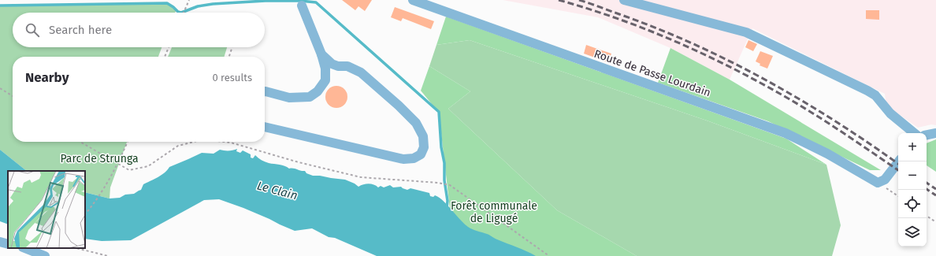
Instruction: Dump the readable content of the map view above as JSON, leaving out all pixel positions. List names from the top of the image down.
{
  "streets": {
    "street": ["Route de Passe Lourdain"]
  },
  "water": ["Le Clain"],
  "parks": ["Parc de Strunga", "Forêt communale de Ligugé"],
  "page": {
    "search": "Search here",
    "heading": ["Nearby", "0 results"],
    "map_buttons": ["+", "−"]
  }
}
